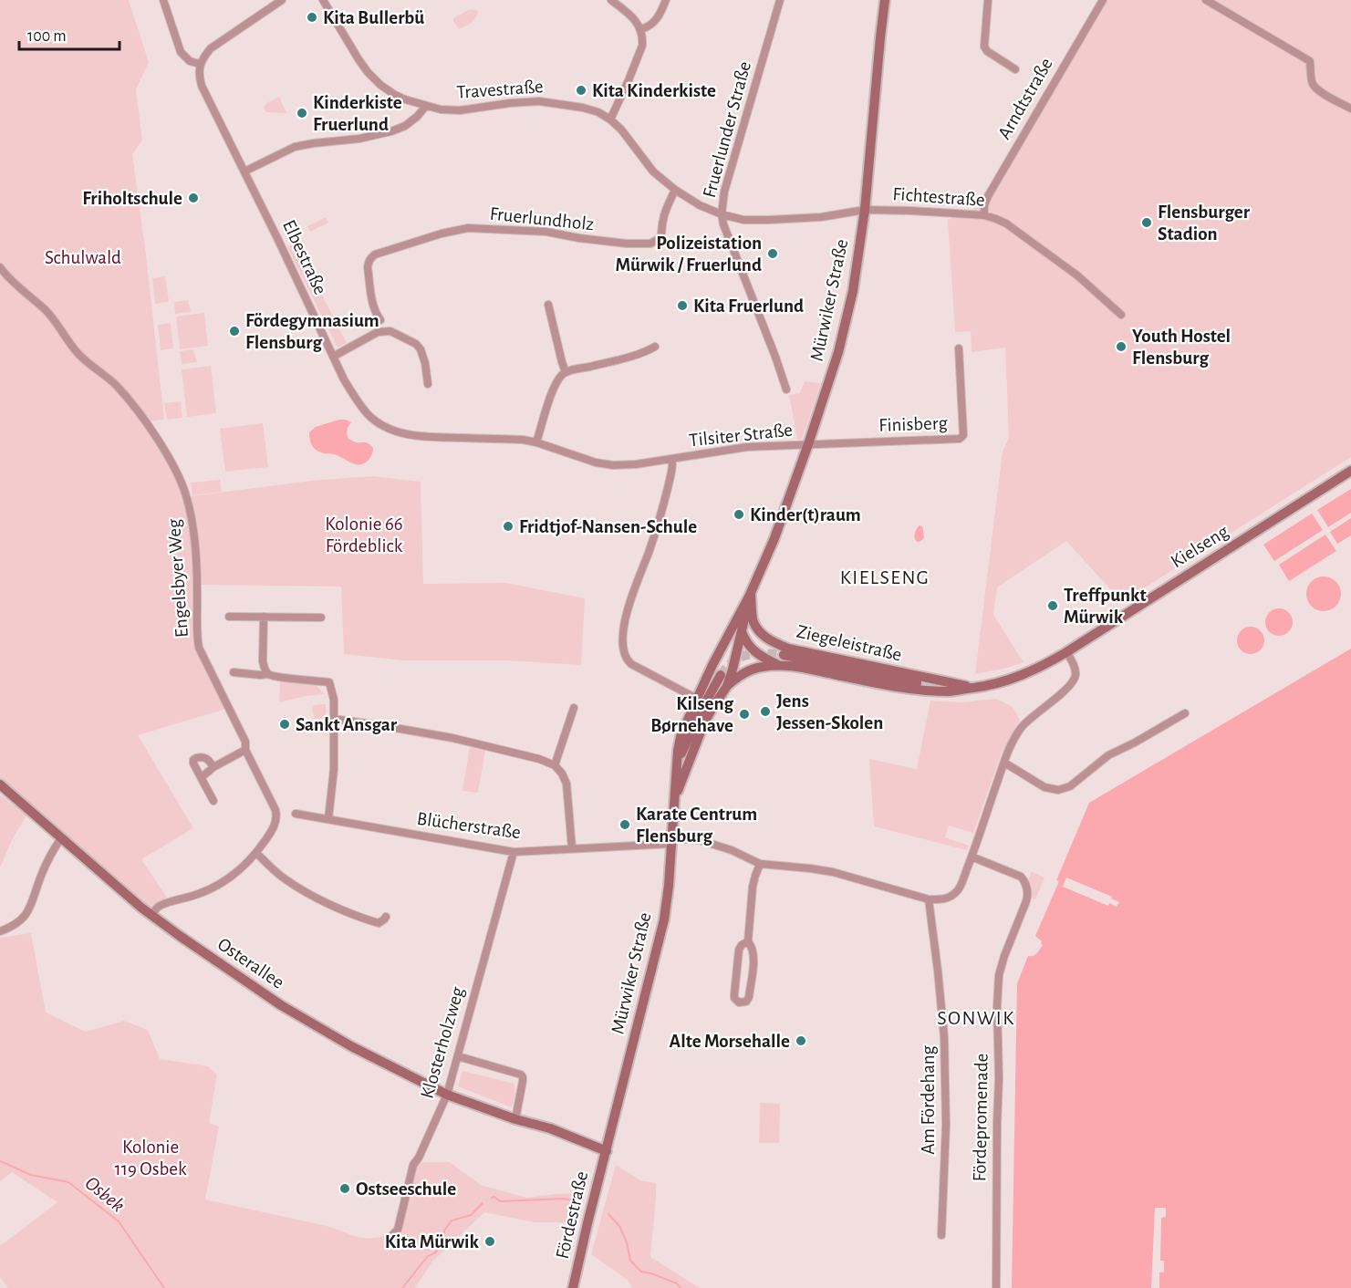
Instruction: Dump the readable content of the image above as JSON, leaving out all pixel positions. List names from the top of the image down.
{
  "streets": {
    "street": [
      "Travestraße",
      "Arndtstraße",
      "Fruerlunder Straße",
      "Fichtestraße",
      "Fruerlundholz",
      "Elbestraße",
      "Mürwiker Straße",
      "Finisberg",
      "Tilsiter Straße",
      "Kielseng",
      "Engelsbyer Weg",
      "Ziegeleistraße",
      "Blücherstraße",
      "Osterallee",
      "Klosterholzweg",
      "Am Fördehang",
      "Fördepromenade",
      "Fördestraße"
    ]
  },
  "crossings": [
    ["Travestraße", "Fruerlunder Straße"],
    ["Travestraße", "Fichtestraße"],
    ["Travestraße", "Fruerlundholz"],
    ["Arndtstraße", "Fichtestraße"],
    ["Fruerlunder Straße", "Fichtestraße"],
    ["Fichtestraße", "Mürwiker Straße"],
    ["Elbestraße", "Tilsiter Straße"],
    ["Mürwiker Straße", "Finisberg"],
    ["Mürwiker Straße", "Tilsiter Straße"],
    ["Mürwiker Straße", "Ziegeleistraße"],
    ["Mürwiker Straße", "Blücherstraße"],
    ["Mürwiker Straße", "Osterallee"],
    ["Mürwiker Straße", "Fördestraße"],
    ["Finisberg", "Tilsiter Straße"],
    ["Kielseng", "Ziegeleistraße"],
    ["Blücherstraße", "Klosterholzweg"],
    ["Osterallee", "Klosterholzweg"],
    ["Osterallee", "Fördestraße"]
  ],
  "districts": ["KIELSENG", "SONWIK"],
  "water": ["Osbek"],
  "parks": ["Schulwald", "Kolonie 66 Fördeblick", "Kolonie 119 Osbek"],
  "places": [
    "Kita Bullerbü",
    "Kita Kinderkiste",
    "Kinderkiste Fruerlund",
    "Friholtschule",
    "Flensburger Stadion",
    "Polizeistation Mürwik / Fruerlund",
    "Kita Fruerlund",
    "Fördegymnasium Flensburg",
    "Youth Hostel Flensburg",
    "Kinder(t)raum",
    "Fridtjof-Nansen-Schule",
    "Treffpunkt Mürwik",
    "Jens Jessen-Skolen",
    "Kilseng Børnehave",
    "Sankt Ansgar",
    "Karate Centrum Flensburg",
    "Alte Morsehalle",
    "Ostseeschule",
    "Kita Mürwik"
  ],
  "scale_bar": "100 m"
}
